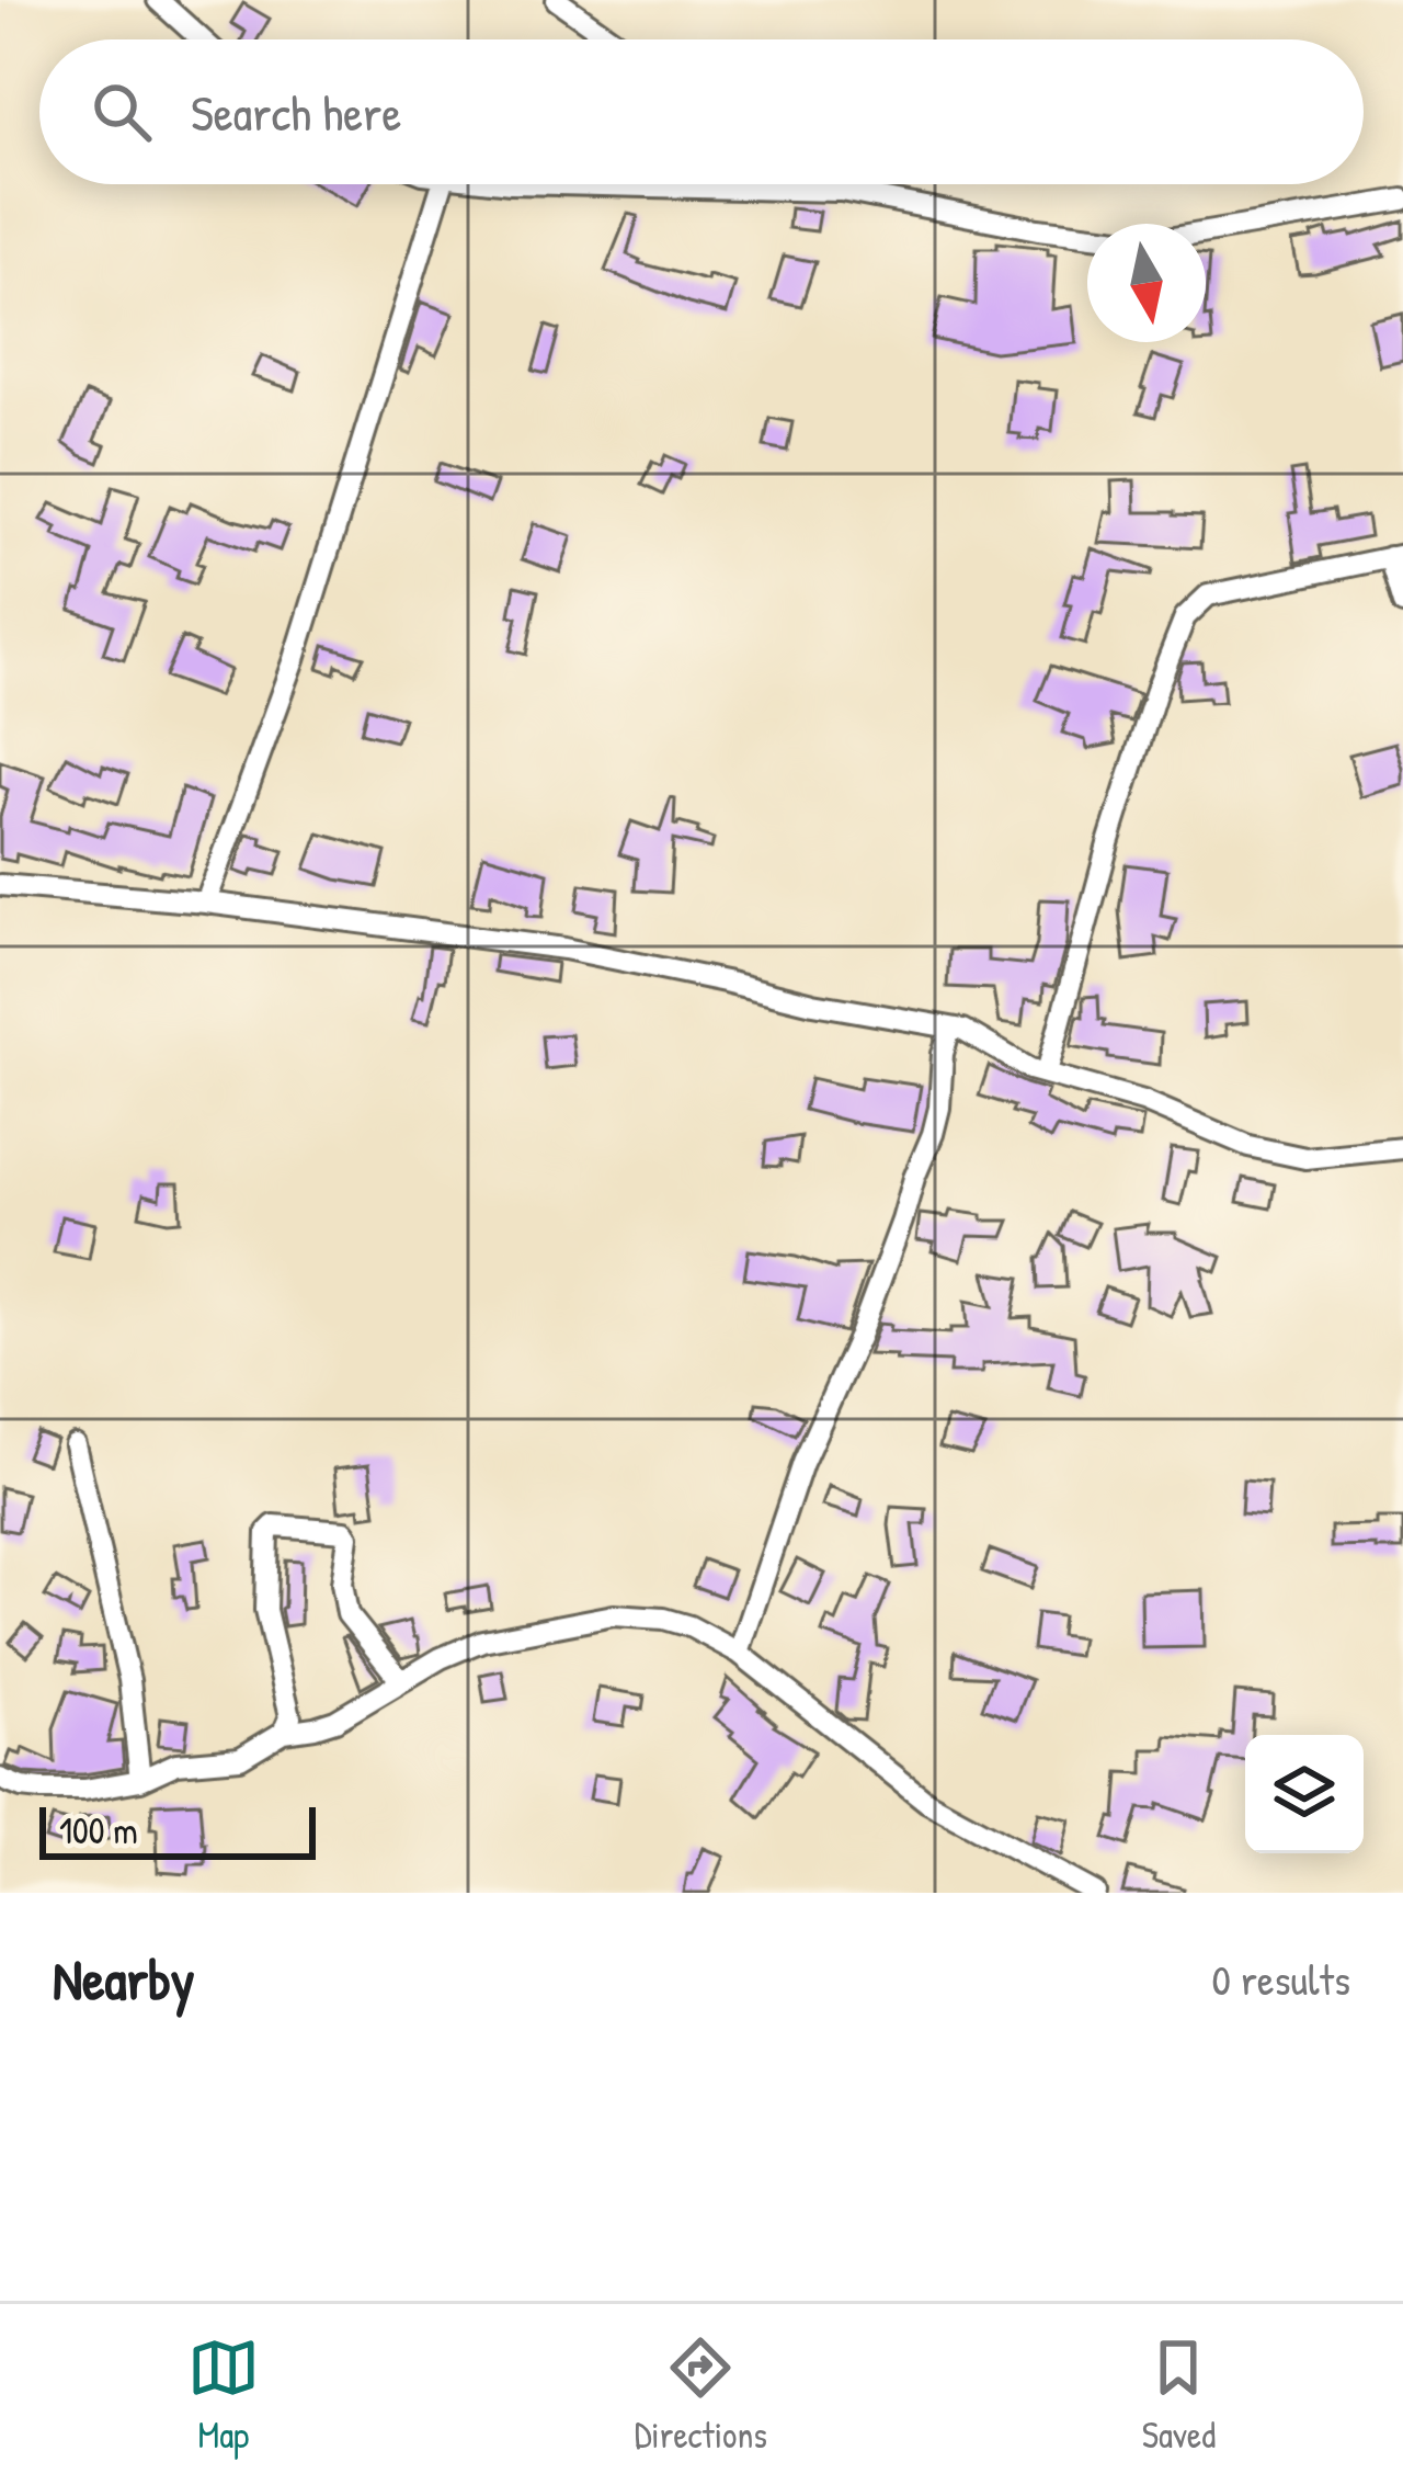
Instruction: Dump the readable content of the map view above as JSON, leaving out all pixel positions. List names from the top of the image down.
{
  "scale_bar": "100 m",
  "north": "bottom",
  "page": {
    "search": "Search here",
    "scale": "100 m",
    "heading": ["Nearby", "0 results"],
    "nav": ["Map", "Directions", "Saved"]
  }
}
